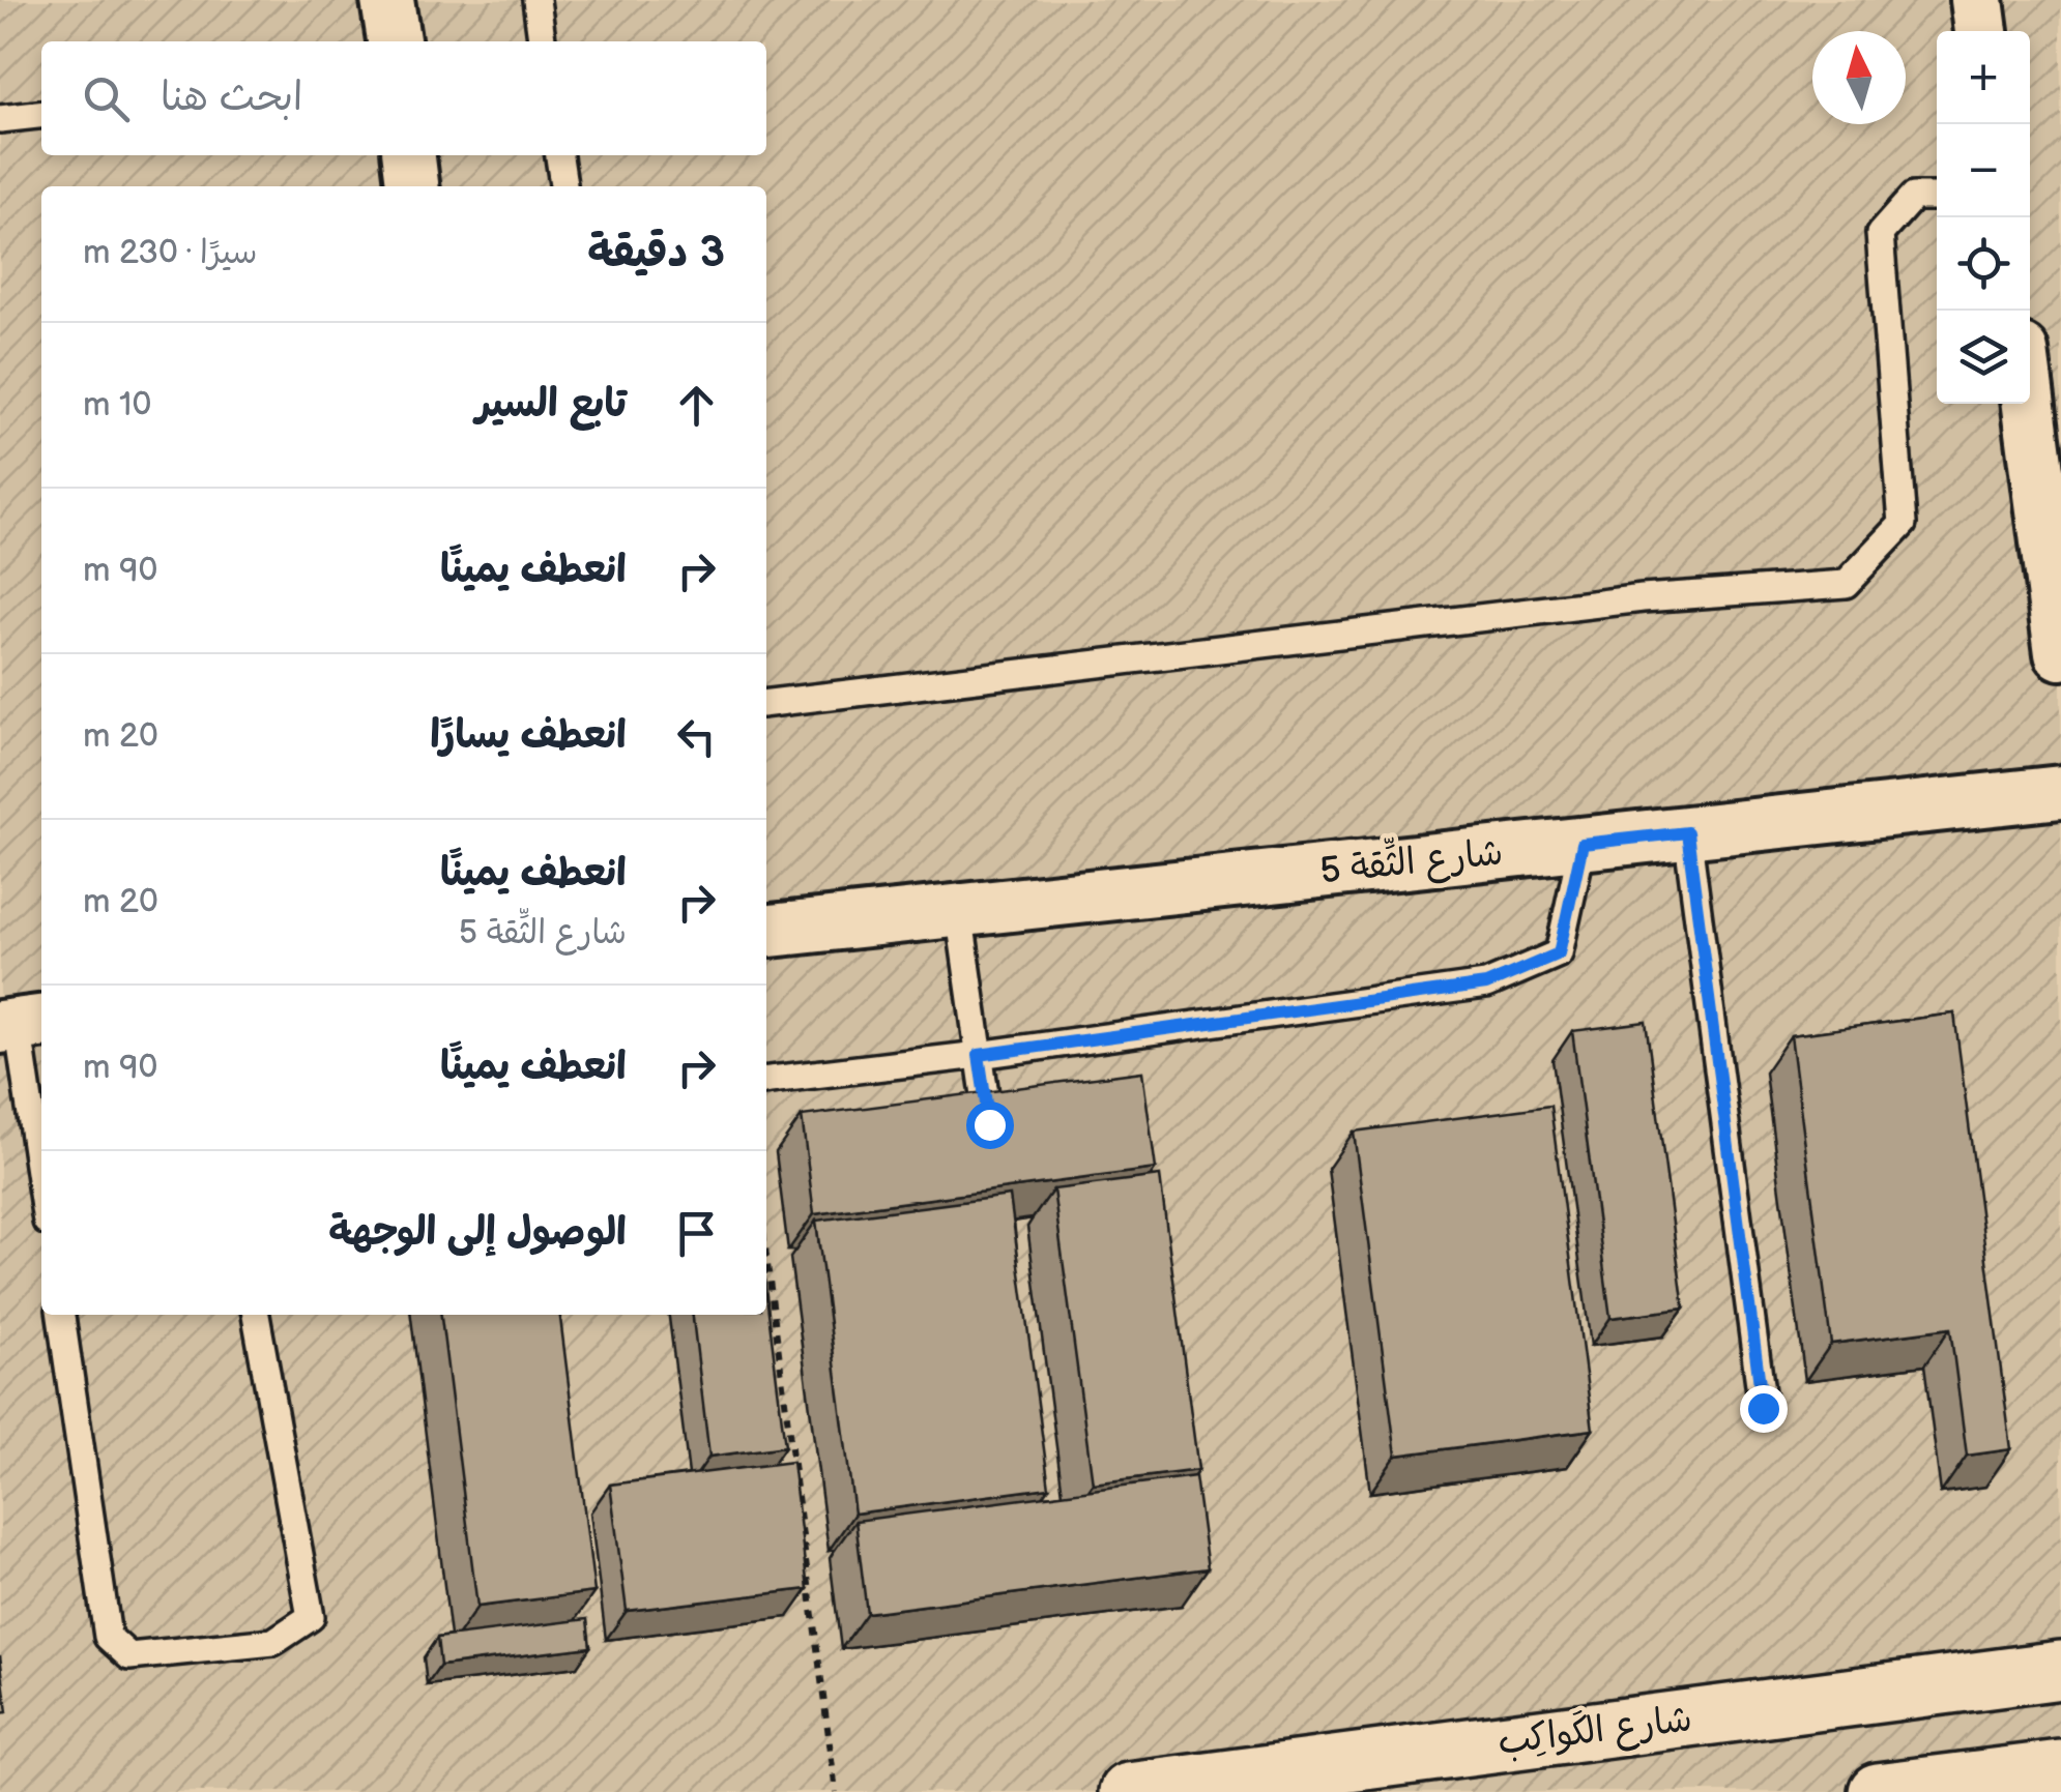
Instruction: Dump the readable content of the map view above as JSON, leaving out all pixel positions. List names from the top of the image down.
{
  "streets": {
    "street": ["شارع الثِّقة 5", "شارع الكَواكِب"]
  },
  "north": "top",
  "page": {
    "map_buttons": ["+", "−"],
    "search": "ابحث هنا",
    "heading": ["3 دقيقة", "سيرًا · 230 m"],
    "list": [
      ["تابع السير", "10 m"],
      ["انعطف يمينًا", "90 m"],
      ["انعطف يسارًا", "20 m"],
      ["انعطف يمينًا", "شارع الثِّقة 5", "20 m"],
      ["انعطف يمينًا", "90 m"],
      "الوصول إلى الوجهة"
    ]
  }
}
